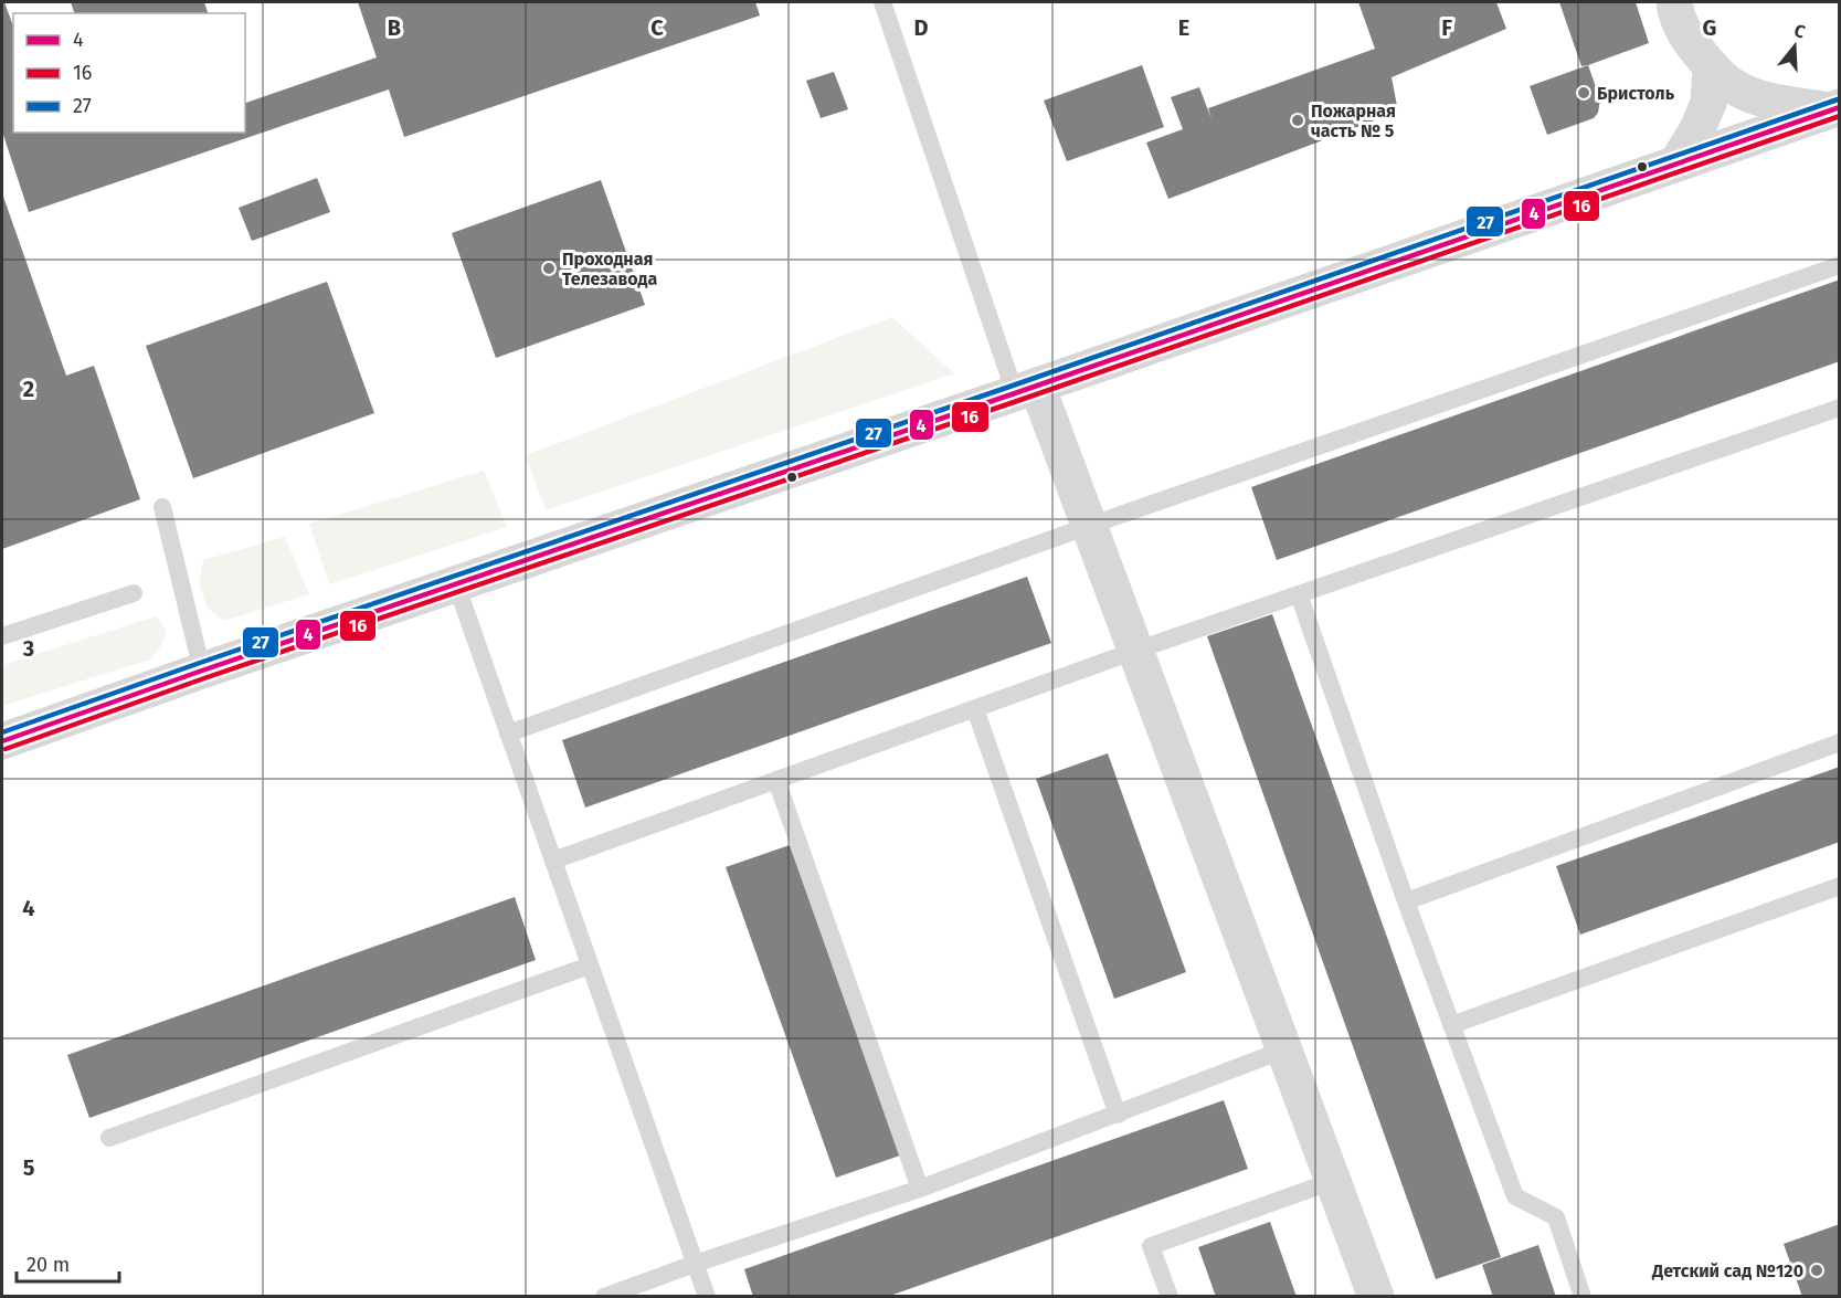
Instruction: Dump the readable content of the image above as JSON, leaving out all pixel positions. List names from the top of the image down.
{
  "places": [
    "Бристоль",
    "Пожарная часть № 5",
    "Проходная Телезавода",
    "Детский сад №120"
  ],
  "lines": ["transit line 27", "transit line 4", "transit line 16"],
  "legend": ["4", "16", "27"],
  "scale_bar": "20 m",
  "north": "top",
  "grid": {
    "columns": [
      "B",
      "C",
      "D",
      "E",
      "F",
      "G"
    ],
    "rows": [
      "2",
      "3",
      "4",
      "5"
    ]
  }
}
